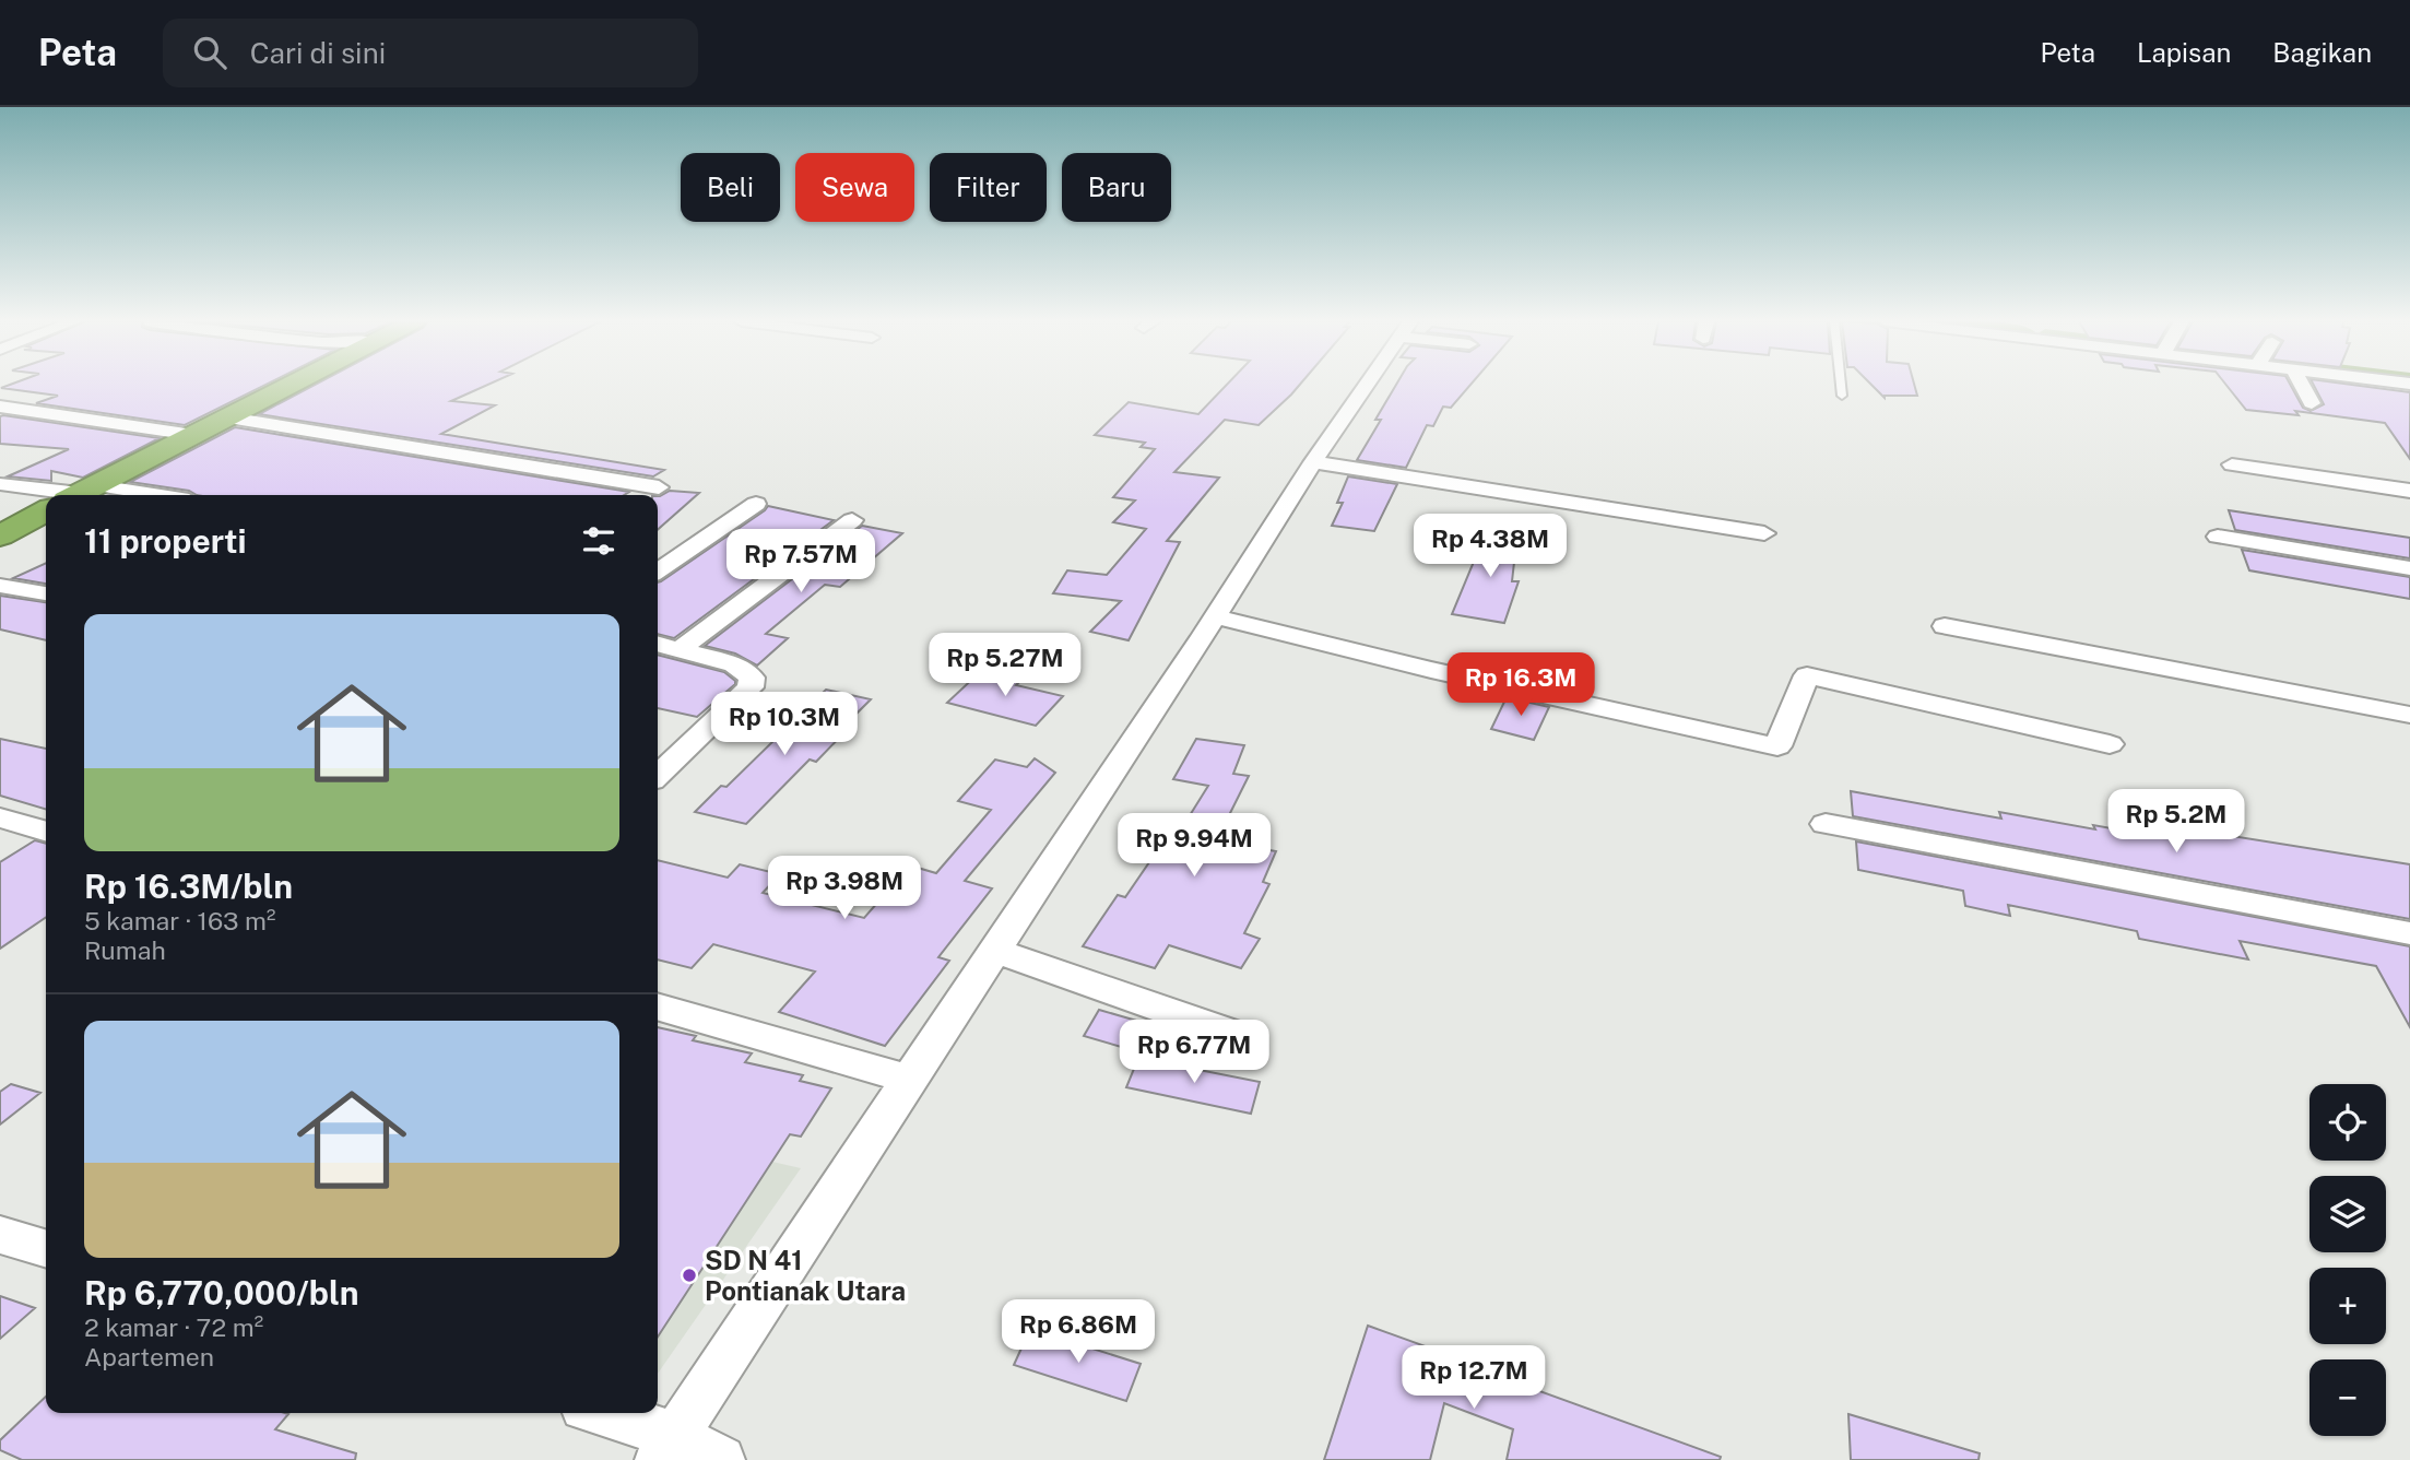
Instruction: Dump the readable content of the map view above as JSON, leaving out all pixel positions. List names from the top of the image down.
{
  "places": ["SD N 41 Pontianak Utara"],
  "page": {
    "header": "Peta",
    "search": "Cari di sini",
    "nav": ["Peta", "Lapisan", "Bagikan"],
    "chip": [
      "Beli",
      "Sewa",
      "Filter",
      "Baru"
    ],
    "heading": "11 properti",
    "price": [
      "Rp 4.38M",
      "Rp 7.57M",
      "Rp 5.27M",
      "Rp 16.3M",
      "Rp 10.3M",
      "Rp 5.2M",
      "Rp 9.94M",
      "Rp 3.98M",
      "Rp 6.77M",
      "Rp 6.86M",
      "Rp 12.7M"
    ],
    "list": [
      {
        "name": "Rp 16.3M/bln",
        "note": "5 kamar · 163 m² · Rumah"
      },
      {
        "name": "Rp 6,770,000/bln",
        "note": "2 kamar · 72 m² · Apartemen"
      }
    ],
    "map_buttons": ["+", "−"]
  }
}
